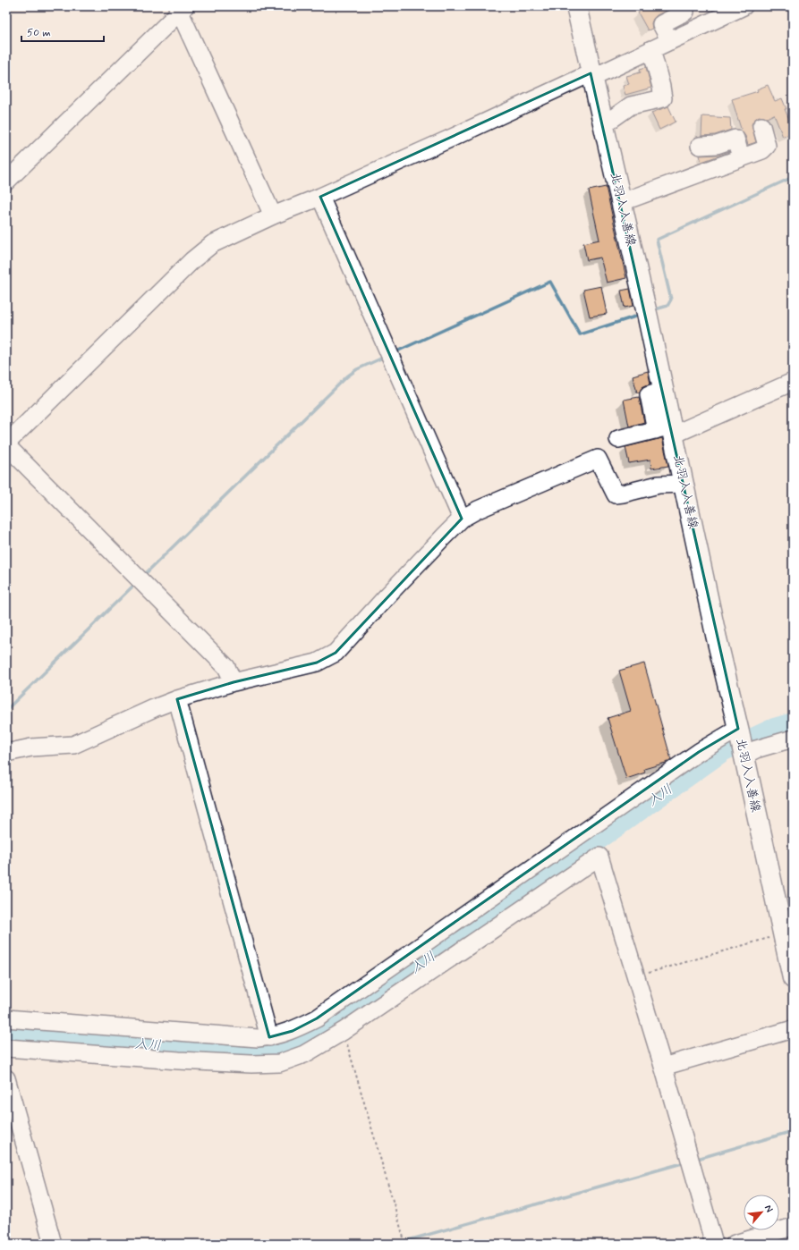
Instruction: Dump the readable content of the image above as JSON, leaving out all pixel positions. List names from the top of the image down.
{
  "streets": {
    "main road": ["北羽入入善線"]
  },
  "water": ["入川"],
  "scale_bar": "50 m",
  "north": "top right"
}
